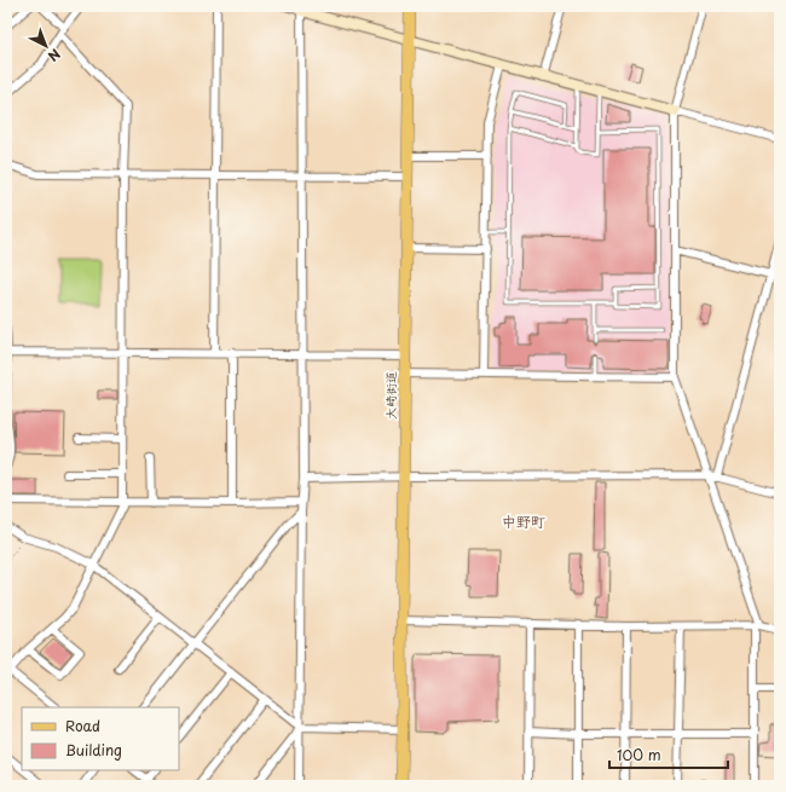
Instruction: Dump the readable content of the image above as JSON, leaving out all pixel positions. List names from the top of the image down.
{
  "streets": {
    "main road": ["大崎街道"]
  },
  "districts": ["中野町"],
  "legend": ["Road", "Building"],
  "scale_bar": "100 m",
  "north": "bottom right"
}
